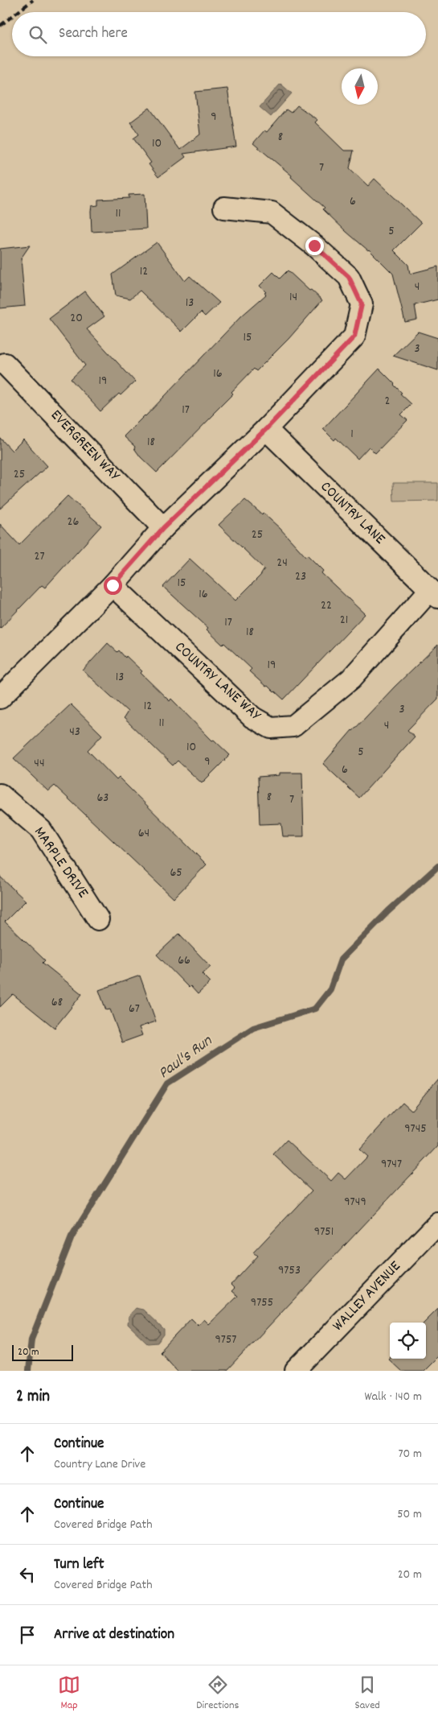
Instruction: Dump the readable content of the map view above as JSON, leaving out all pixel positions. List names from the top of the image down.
{
  "streets": {
    "street": [
      "EVERGREEN WAY",
      "COUNTRY LANE",
      "COUNTRY LANE WAY",
      "MARPLE DRIVE",
      "WALLEY AVENUE"
    ]
  },
  "crossings": [
    ["COUNTRY LANE", "COUNTRY LANE WAY"]
  ],
  "water": ["Paul's Run"],
  "house_numbers": [
    "9",
    "8",
    "10",
    "7",
    "6",
    "11",
    "5",
    "12",
    "4",
    "14",
    "13",
    "20",
    "15",
    "3",
    "16",
    "19",
    "2",
    "17",
    "1",
    "18",
    "25",
    "26",
    "25",
    "27",
    "24",
    "23",
    "15",
    "16",
    "22",
    "21",
    "17",
    "18",
    "19",
    "13",
    "12",
    "3",
    "11",
    "4",
    "43",
    "10",
    "5",
    "9",
    "44",
    "6",
    "8",
    "63",
    "7",
    "64",
    "65",
    "66",
    "68",
    "67",
    "9745",
    "9747",
    "9749",
    "9751",
    "9753",
    "9755",
    "9757"
  ],
  "scale_bar": "20 m",
  "north": "bottom",
  "page": {
    "search": "Search here",
    "scale": "20 m",
    "heading": ["2 min", "Walk · 140 m"],
    "list": [
      ["Continue", "Country Lane Drive", "70 m"],
      ["Continue", "Covered Bridge Path", "50 m"],
      ["Turn left", "Covered Bridge Path", "20 m"],
      "Arrive at destination"
    ],
    "nav": ["Map", "Directions", "Saved"]
  }
}
